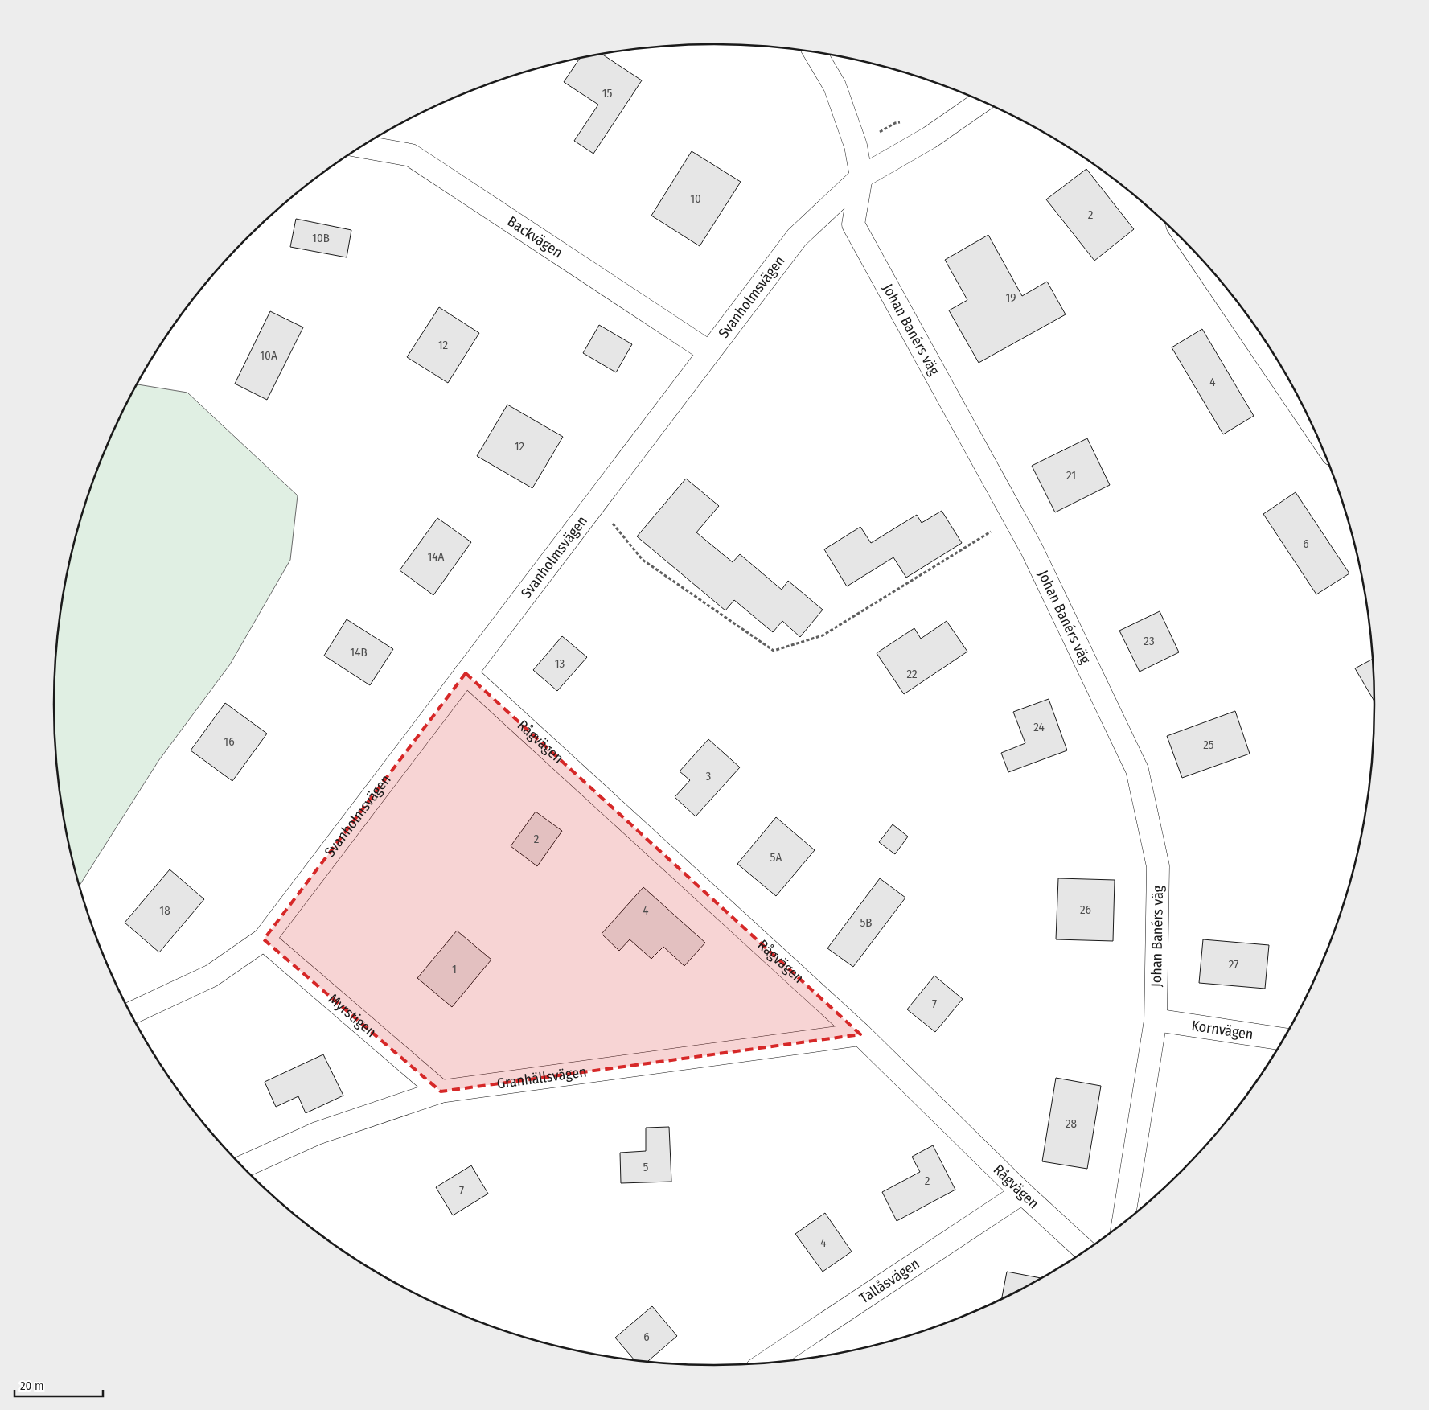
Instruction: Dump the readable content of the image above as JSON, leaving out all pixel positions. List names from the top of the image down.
{
  "streets": {
    "street": [
      "Backvägen",
      "Svanholmsvägen",
      "Johan Banérs väg",
      "Rågvägen",
      "Myrstigen",
      "Kornvägen",
      "Granhällsvägen",
      "Tallåsvägen"
    ]
  },
  "crossings": [
    ["Backvägen", "Svanholmsvägen"],
    ["Svanholmsvägen", "Johan Banérs väg"],
    ["Svanholmsvägen", "Rågvägen"],
    ["Svanholmsvägen", "Myrstigen"],
    ["Johan Banérs väg", "Kornvägen"],
    ["Rågvägen", "Granhällsvägen"],
    ["Rågvägen", "Tallåsvägen"],
    ["Myrstigen", "Granhällsvägen"]
  ],
  "house_numbers": [
    "15",
    "10",
    "2",
    "10B",
    "19",
    "12",
    "10A",
    "4",
    "12",
    "21",
    "6",
    "14A",
    "23",
    "14B",
    "13",
    "22",
    "24",
    "16",
    "25",
    "3",
    "2",
    "5A",
    "26",
    "18",
    "4",
    "5B",
    "27",
    "1",
    "7",
    "28",
    "5",
    "2",
    "7",
    "4",
    "6"
  ],
  "scale_bar": "20 m"
}
